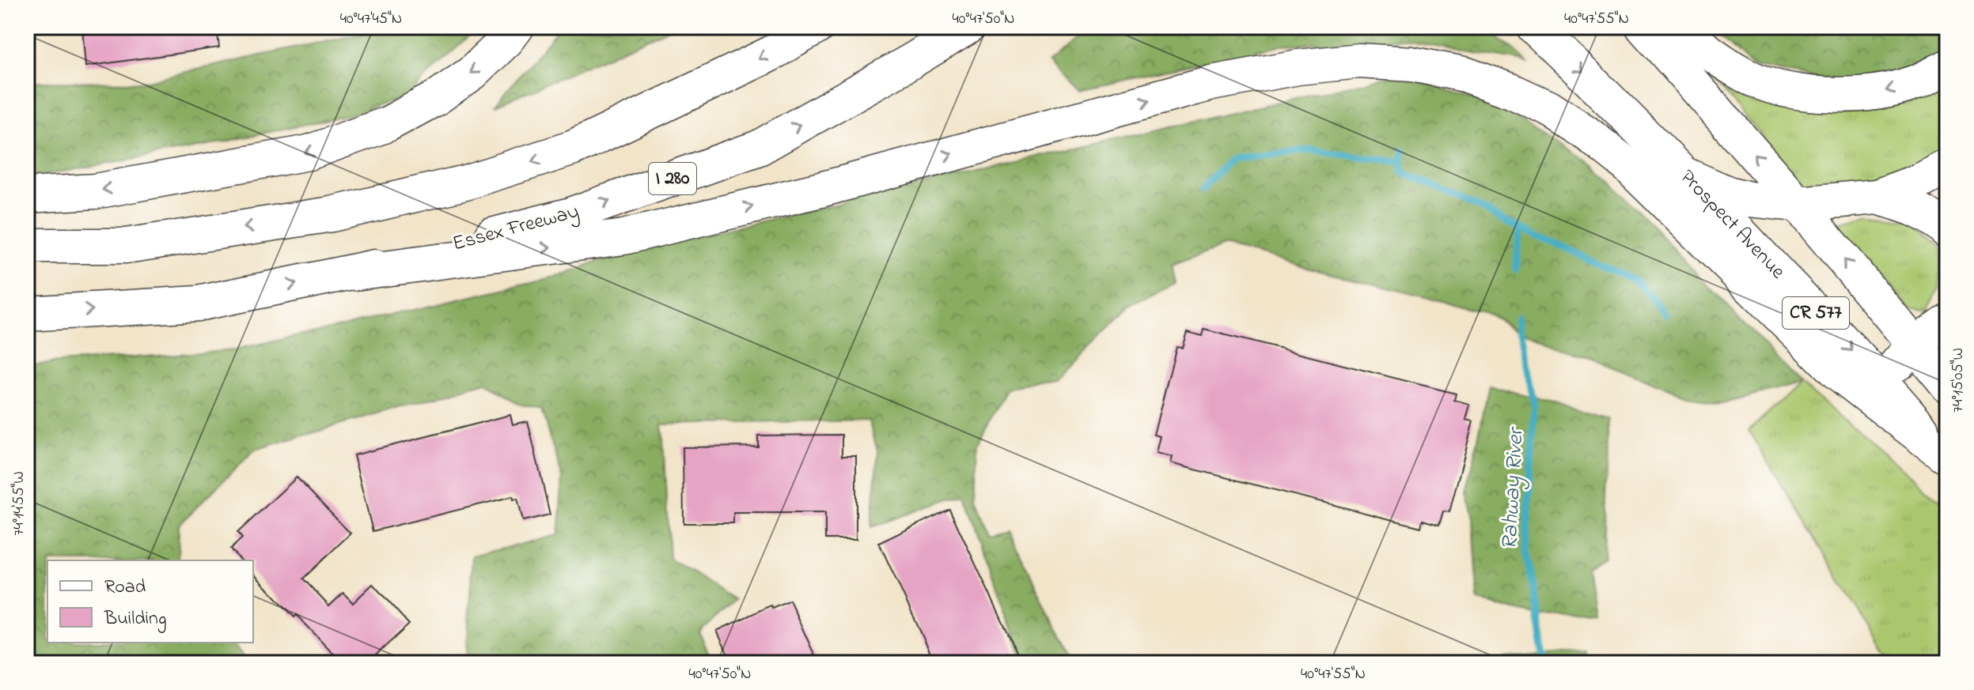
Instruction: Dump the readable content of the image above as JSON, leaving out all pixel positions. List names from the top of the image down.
{
  "streets": {
    "main road": [
      "I 280",
      "Prospect Avenue",
      "Essex Freeway",
      "CR 577"
    ]
  },
  "water": ["Rahway River"],
  "legend": ["Road", "Building"],
  "coordinates": [
    "40°47'45\"N",
    "40°47'50\"N",
    "40°47'55\"N",
    "74°15'05\"W",
    "74°14'55\"W"
  ]
}
